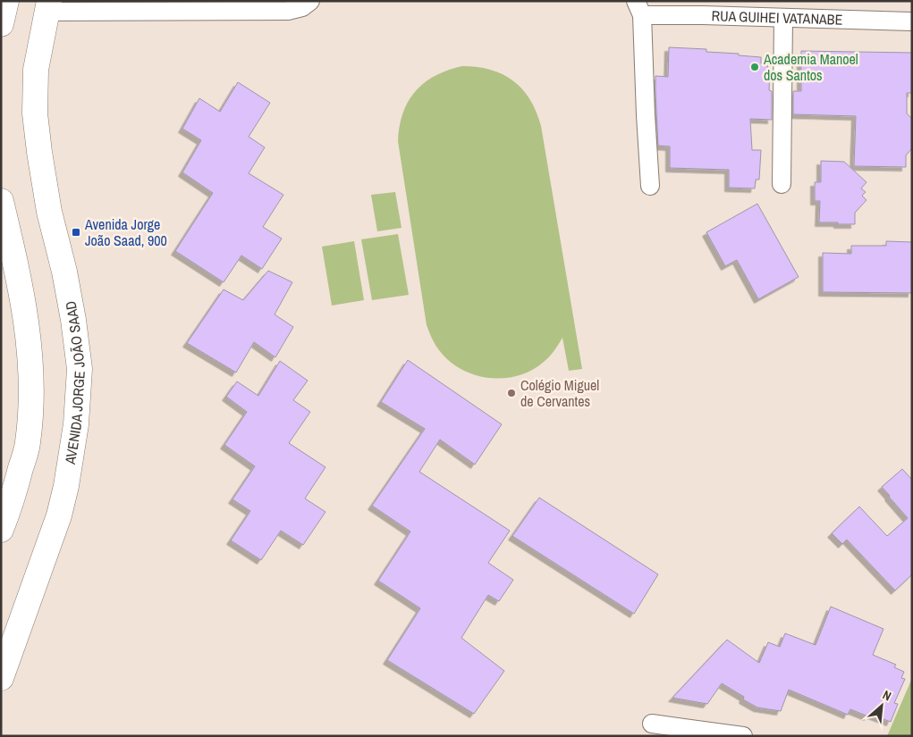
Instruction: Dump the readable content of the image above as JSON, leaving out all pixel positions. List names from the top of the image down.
{
  "streets": {
    "main road": ["AVENIDA JORGE JOÃO SAAD"],
    "street": ["RUA GUIHEI VATANABE"]
  },
  "places": {
    "other": ["Academia Manoel dos Santos", "Colégio Miguel de Cervantes"],
    "transit": ["Avenida Jorge João Saad, 900"]
  },
  "north": "top right"
}
